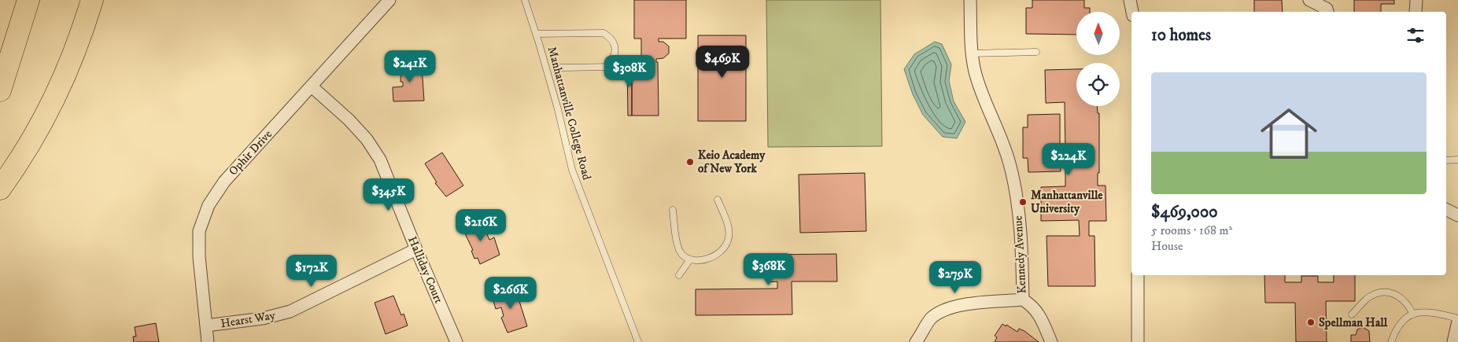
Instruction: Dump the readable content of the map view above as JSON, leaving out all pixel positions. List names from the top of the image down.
{
  "streets": {
    "street": [
      "Ophir Drive",
      "Kennedy Avenue",
      "Halliday Court",
      "Hearst Way"
    ],
    "lane": ["Manhattanville College Road"]
  },
  "crossings": [
    ["Ophir Drive", "Halliday Court"],
    ["Ophir Drive", "Hearst Way"],
    ["Halliday Court", "Hearst Way"]
  ],
  "places": ["Keio Academy of New York", "Manhattanville University", "Spellman Hall"],
  "north": "top",
  "page": {
    "heading": "10 homes",
    "price": [
      "$469K",
      "$241K",
      "$308K",
      "$224K",
      "$345K",
      "$216K",
      "$368K",
      "$172K",
      "$279K",
      "$266K"
    ],
    "list": [
      {
        "name": "$469,000",
        "note": "5 rooms · 168 m² · House"
      }
    ]
  }
}
